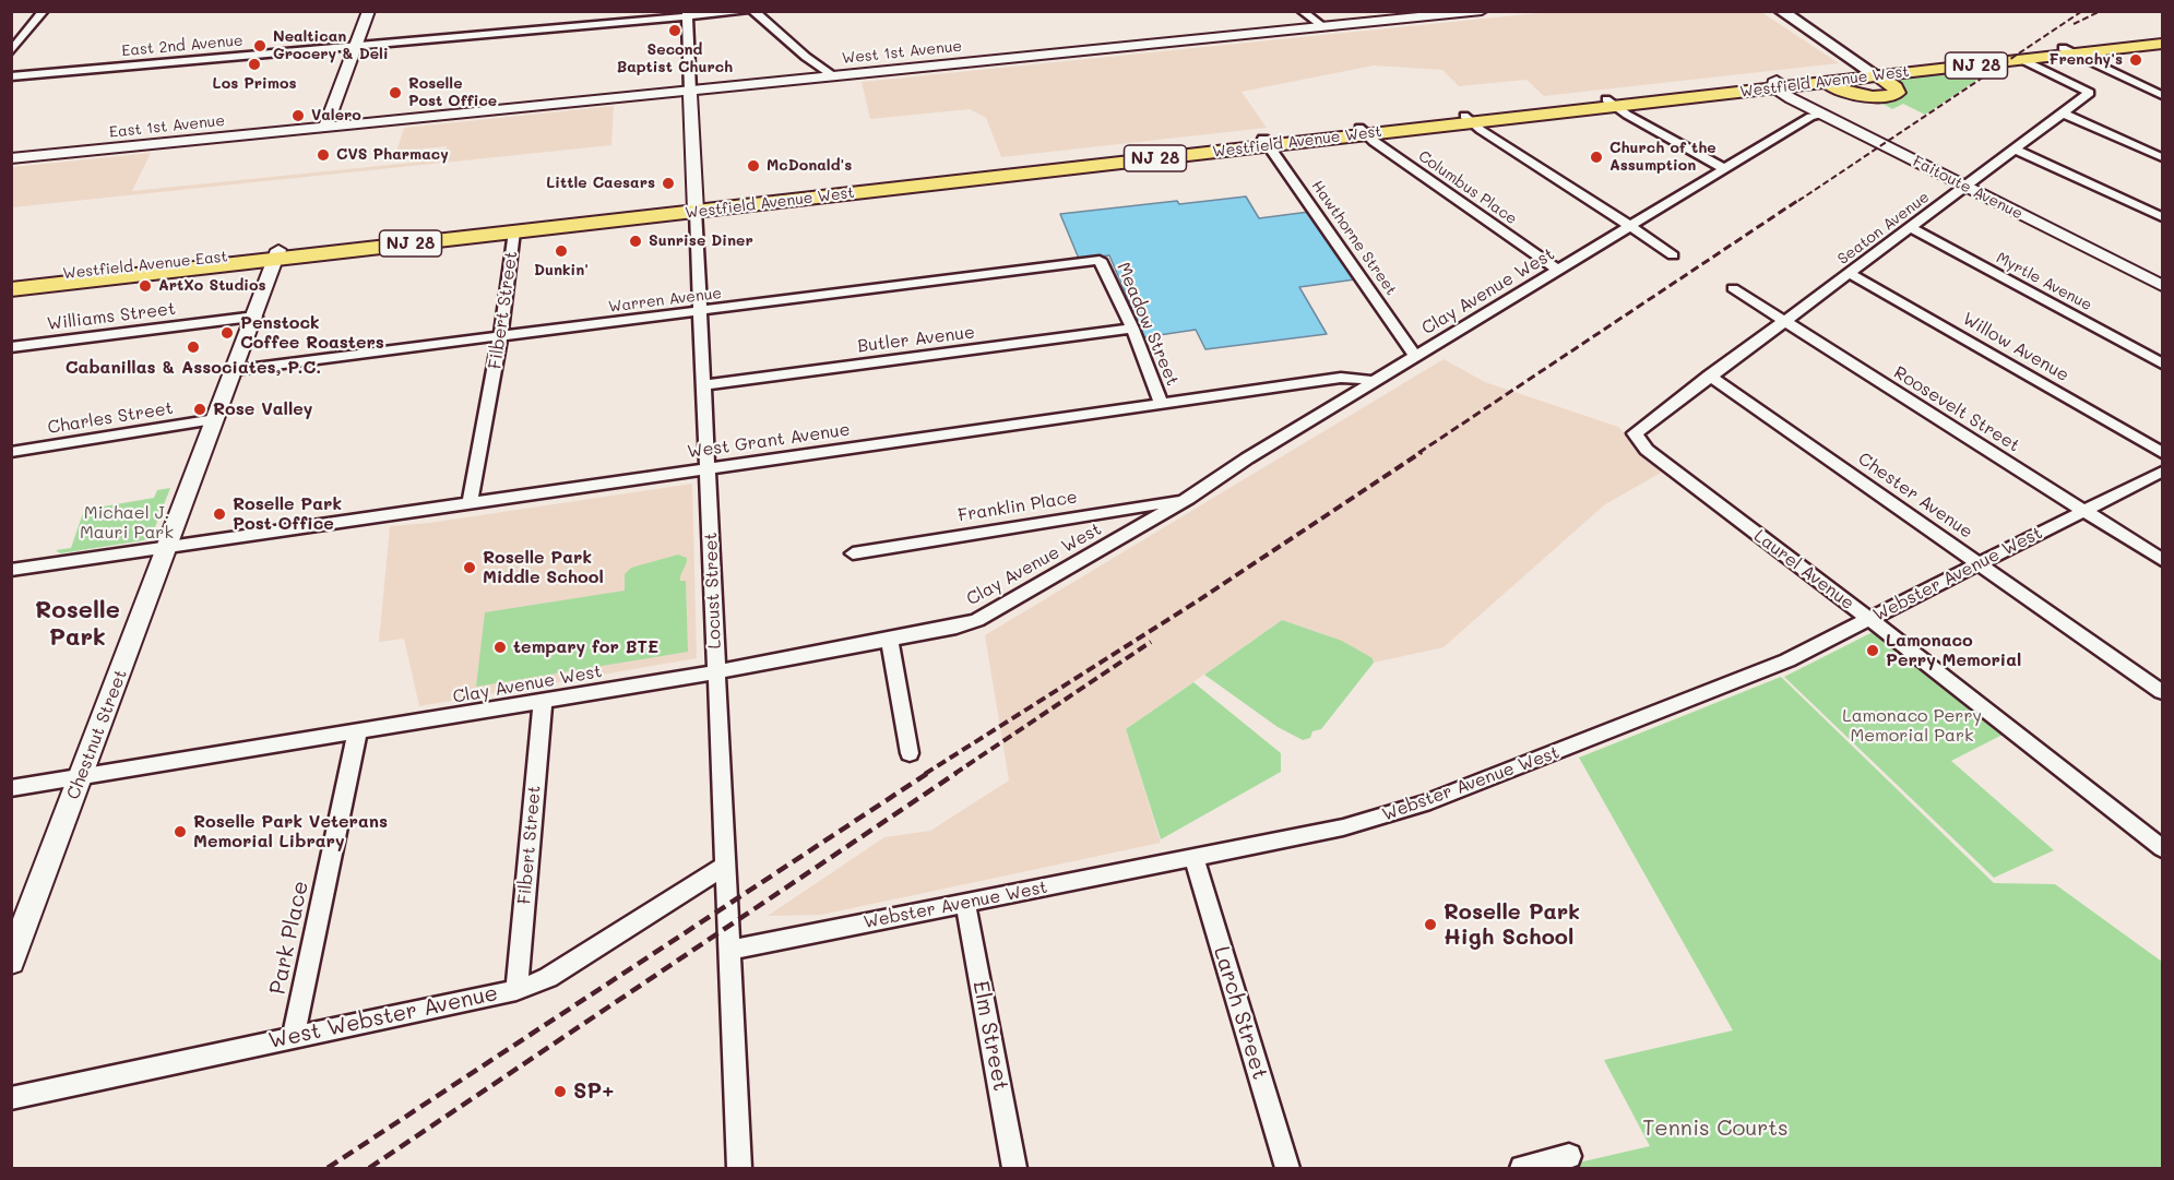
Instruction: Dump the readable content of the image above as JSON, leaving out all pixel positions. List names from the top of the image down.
{
  "streets": {
    "main road": ["NJ 28", "Westfield Avenue West", "Westfield Avenue East"],
    "street": [
      "East 2nd Avenue",
      "West 1st Avenue",
      "East 1st Avenue",
      "Columbus Place",
      "Faitoute Avenue",
      "Seaton Avenue",
      "Hawthorne Street",
      "Myrtle Avenue",
      "Clay Avenue West",
      "Warren Avenue",
      "Filbert Street",
      "Williams Street",
      "Meadow Street",
      "Butler Avenue",
      "Willow Avenue",
      "Roosevelt Street",
      "Charles Street",
      "West Grant Avenue",
      "Chester Avenue",
      "Franklin Place",
      "Laurel Avenue",
      "Webster Avenue West",
      "Locust Street",
      "Chestnut Street",
      "Park Place",
      "Larch Street",
      "West Webster Avenue",
      "Elm Street"
    ]
  },
  "crossings": [
    ["East 2nd Avenue", "Locust Street"],
    ["West 1st Avenue", "East 1st Avenue"],
    ["West 1st Avenue", "Locust Street"],
    ["Westfield Avenue West", "Columbus Place"],
    ["Westfield Avenue West", "Faitoute Avenue"],
    ["Westfield Avenue West", "Seaton Avenue"],
    ["Westfield Avenue West", "Hawthorne Street"],
    ["Westfield Avenue West", "Westfield Avenue East"],
    ["Westfield Avenue West", "Filbert Street"],
    ["Westfield Avenue West", "Locust Street"],
    ["Westfield Avenue West", "Chestnut Street"],
    ["Columbus Place", "Clay Avenue West"],
    ["Faitoute Avenue", "Seaton Avenue"],
    ["Faitoute Avenue", "Clay Avenue West"],
    ["Seaton Avenue", "Myrtle Avenue"],
    ["Seaton Avenue", "Willow Avenue"],
    ["Seaton Avenue", "Roosevelt Street"],
    ["Seaton Avenue", "Chester Avenue"],
    ["Seaton Avenue", "Laurel Avenue"],
    ["Hawthorne Street", "Clay Avenue West"],
    ["Westfield Avenue East", "Chestnut Street"],
    ["Clay Avenue West", "Filbert Street"],
    ["Clay Avenue West", "West Grant Avenue"],
    ["Clay Avenue West", "Franklin Place"],
    ["Clay Avenue West", "Locust Street"],
    ["Clay Avenue West", "Chestnut Street"],
    ["Clay Avenue West", "Park Place"],
    ["Warren Avenue", "Filbert Street"],
    ["Warren Avenue", "Meadow Street"],
    ["Warren Avenue", "Locust Street"],
    ["Warren Avenue", "Chestnut Street"],
    ["Filbert Street", "West Grant Avenue"],
    ["Filbert Street", "West Webster Avenue"],
    ["Williams Street", "Chestnut Street"],
    ["Meadow Street", "Butler Avenue"],
    ["Meadow Street", "West Grant Avenue"],
    ["Butler Avenue", "Locust Street"],
    ["Roosevelt Street", "Webster Avenue West"],
    ["Charles Street", "Chestnut Street"],
    ["West Grant Avenue", "Locust Street"],
    ["West Grant Avenue", "Chestnut Street"],
    ["Chester Avenue", "Webster Avenue West"],
    ["Laurel Avenue", "Webster Avenue West"],
    ["Webster Avenue West", "Locust Street"],
    ["Webster Avenue West", "Larch Street"],
    ["Webster Avenue West", "Elm Street"],
    ["Locust Street", "West Webster Avenue"],
    ["Park Place", "West Webster Avenue"]
  ],
  "districts": ["Roselle Park"],
  "parks": ["Michael J. Mauri Park", "Lamonaco Perry Memorial Park", "Tennis Courts"],
  "places": [
    "Second Baptist Church",
    "Nealtican Grocery & Deli",
    "Frenchy's",
    "Los Primos",
    "Roselle Post Office",
    "Valero",
    "CVS Pharmacy",
    "Church of the Assumption",
    "McDonald's",
    "Little Caesars",
    "Sunrise Diner",
    "Dunkin'",
    "ArtXo Studios",
    "Penstock Coffee Roasters",
    "Cabanillas & Associates, P.C.",
    "Rose Valley",
    "Roselle Park Post Office",
    "Roselle Park Middle School",
    "tempary for BTE",
    "Lamonaco Perry Memorial",
    "Roselle Park Veterans Memorial Library",
    "Roselle Park High School",
    "SP+"
  ]
}
